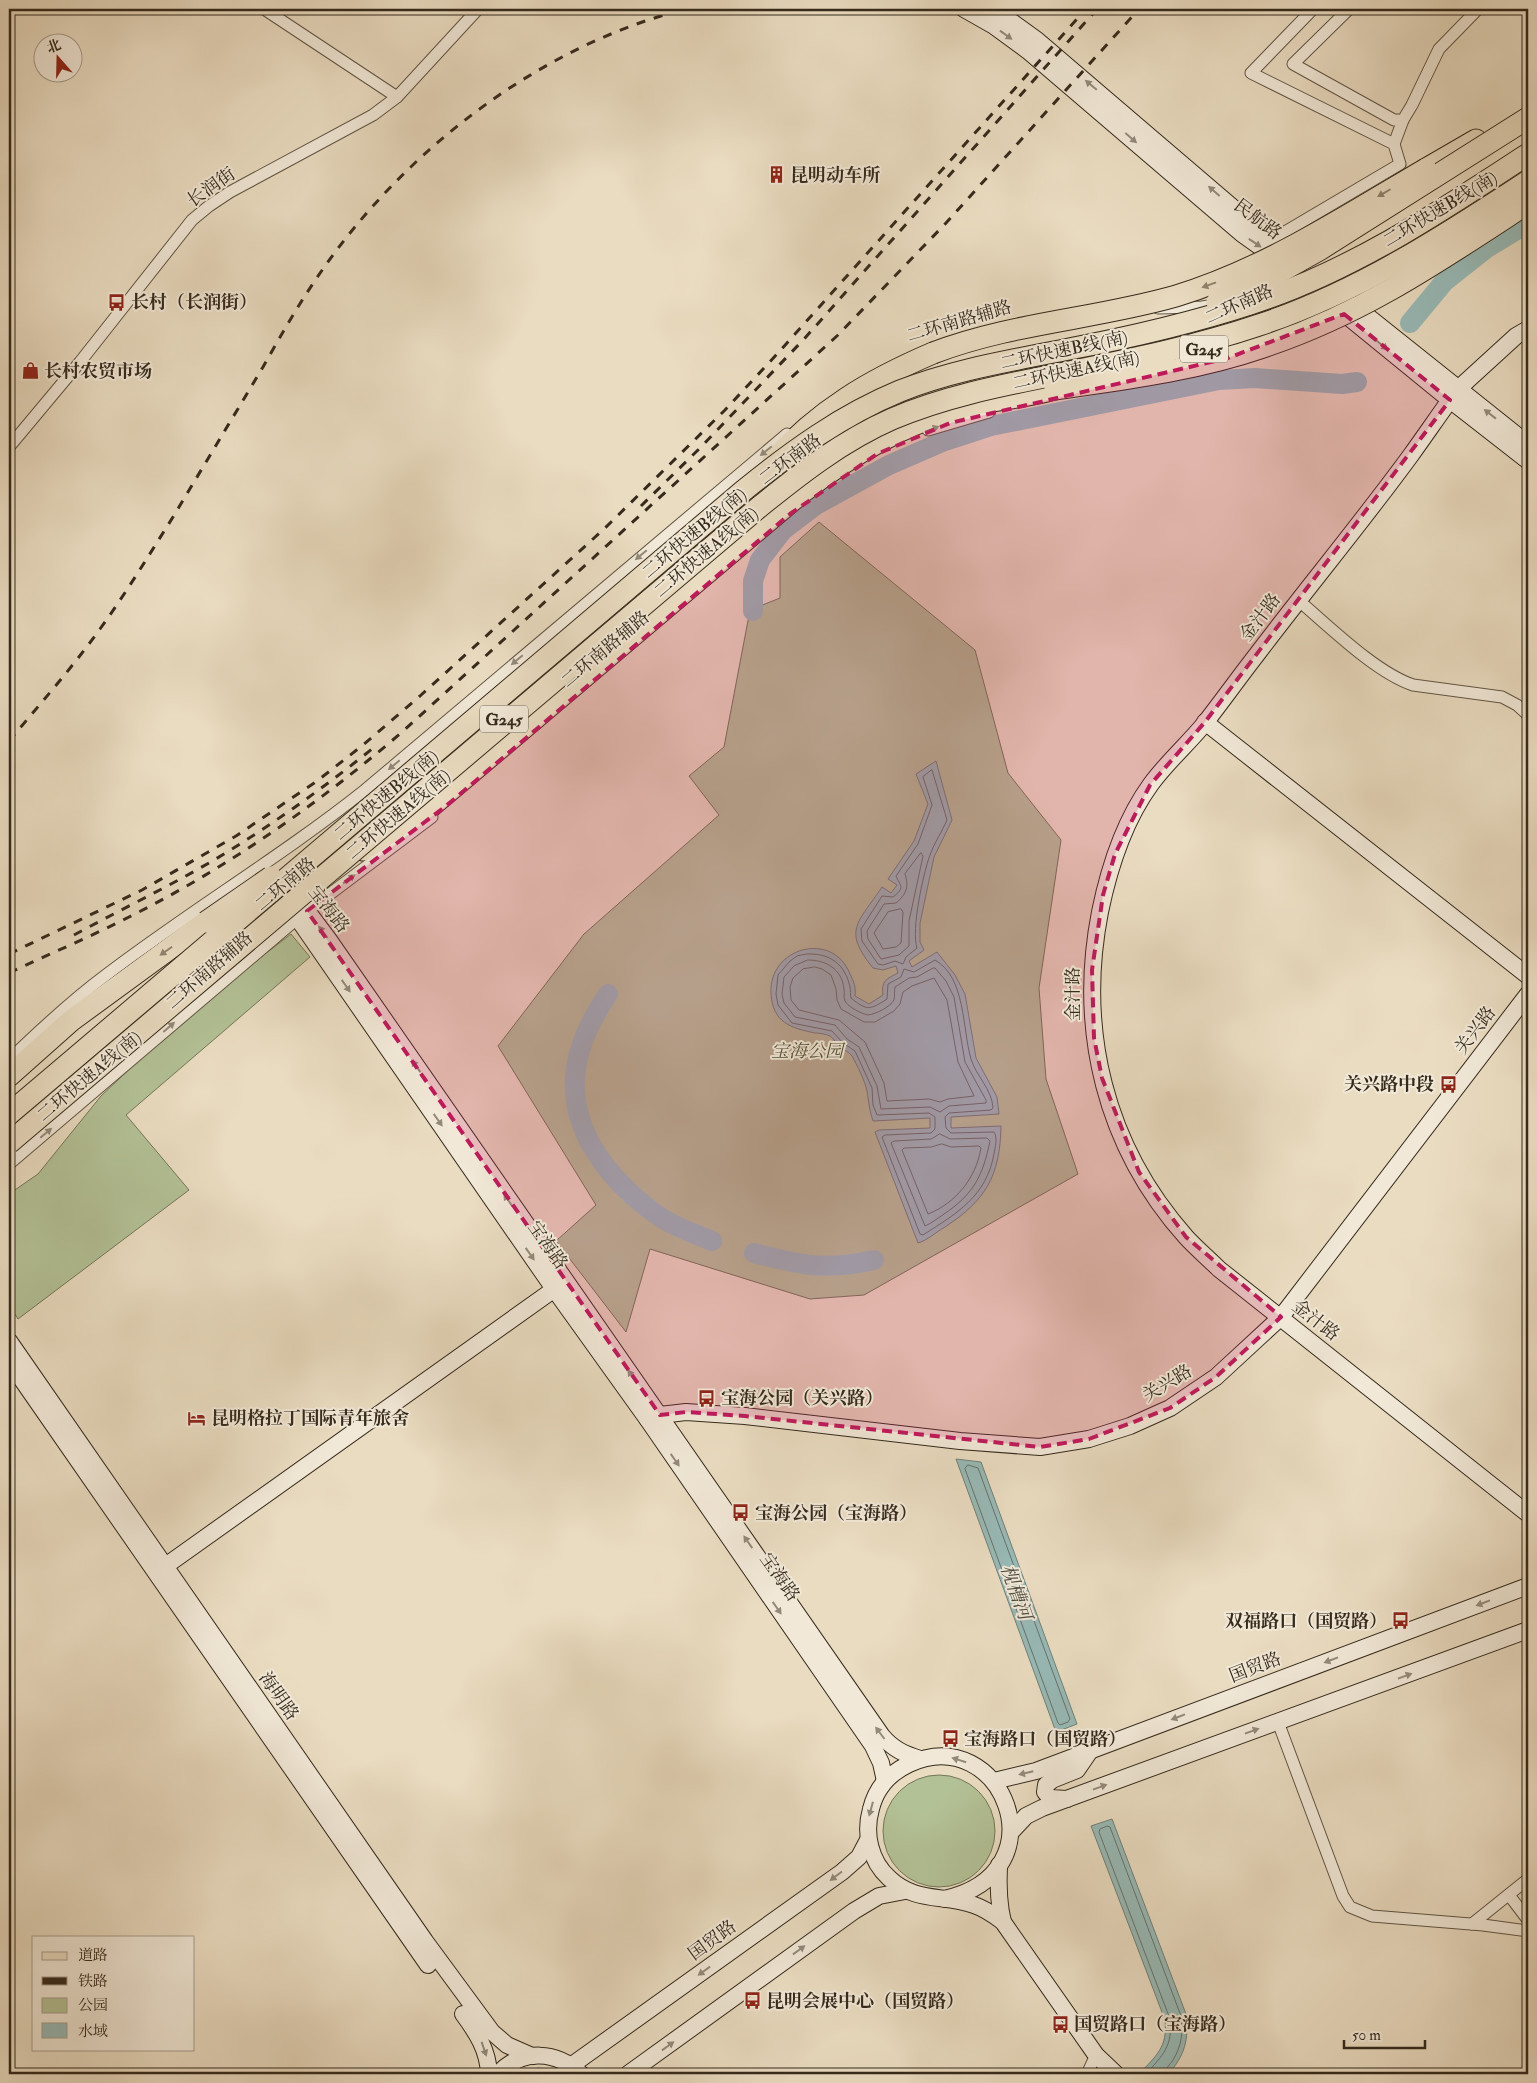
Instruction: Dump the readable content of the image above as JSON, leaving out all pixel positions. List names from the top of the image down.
{
  "streets": {
    "highway": ["二环快速B线(南)", "二环快速A线(南)"],
    "main road": ["二环南路", "G245"],
    "street": [
      "长润街",
      "民航路",
      "二环南路辅路",
      "金汁路",
      "宝海路",
      "关兴路",
      "国贸路",
      "海明路"
    ]
  },
  "crossings": [
    ["二环快速B线(南)", "二环南路"],
    ["民航路", "二环南路"],
    ["民航路", "二环南路辅路"],
    ["民航路", "金汁路"],
    ["二环南路", "二环南路辅路"],
    ["二环南路", "二环快速A线(南)"],
    ["二环南路", "宝海路"],
    ["二环南路辅路", "宝海路"],
    ["金汁路", "关兴路"],
    ["宝海路", "关兴路"],
    ["宝海路", "国贸路"]
  ],
  "water": ["枧槽河"],
  "parks": ["宝海公园"],
  "places": {
    "building": ["昆明动车所"],
    "bus stop": [
      "长村（长润街）",
      "关兴路中段",
      "宝海公园（关兴路）",
      "宝海公园（宝海路）",
      "双福路口（国贸路）",
      "宝海路口（国贸路）",
      "昆明会展中心（国贸路）",
      "国贸路口（宝海路）"
    ],
    "shop": ["长村农贸市场"],
    "hotel": ["昆明格拉丁国际青年旅舍"]
  },
  "legend": [
    "道路",
    "铁路",
    "公园",
    "水域"
  ],
  "scale_bar": "50 m",
  "north": "top"
}
